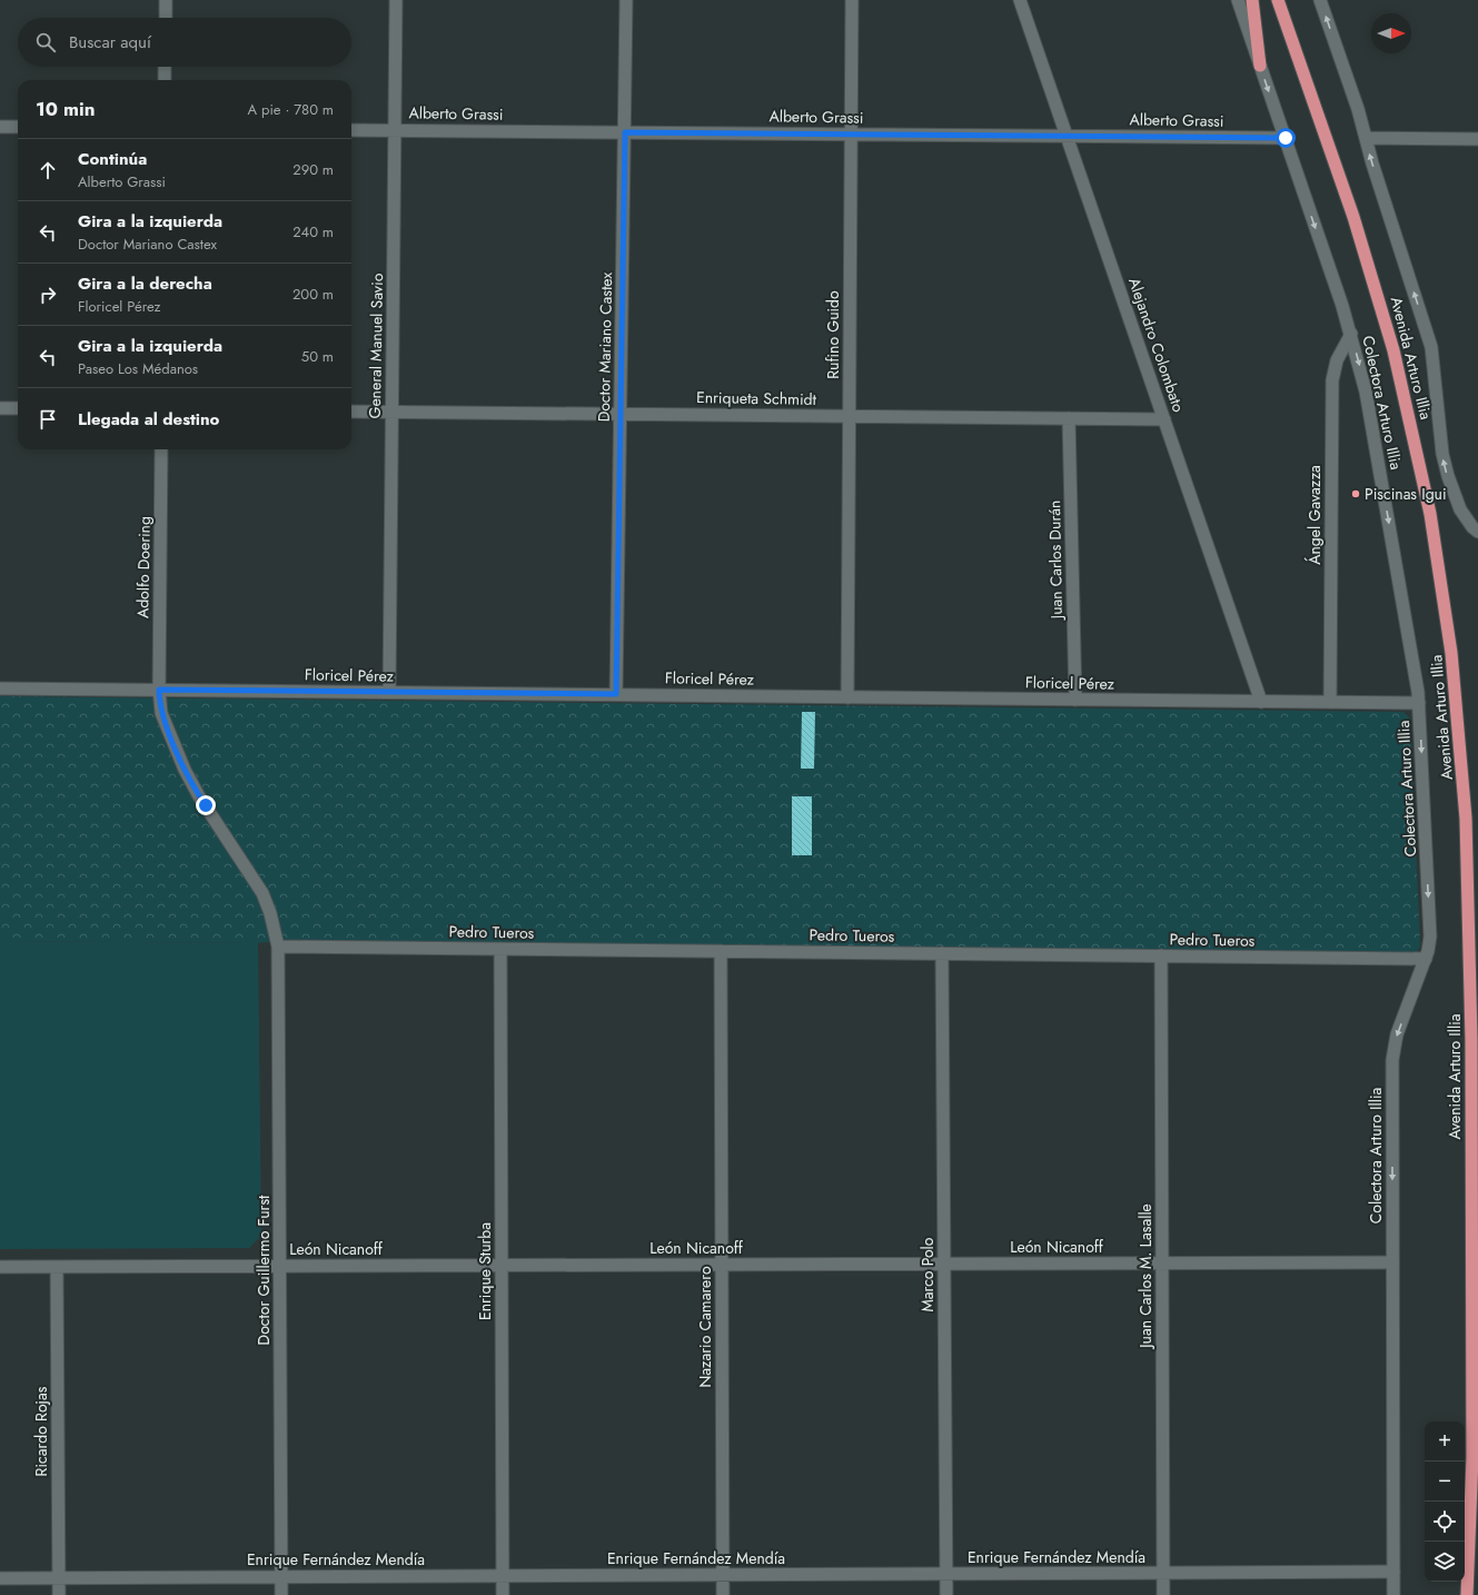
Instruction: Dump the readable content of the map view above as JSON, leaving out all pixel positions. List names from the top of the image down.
{
  "streets": {
    "highway": ["Avenida Arturo Illia"],
    "street": [
      "Alberto Grassi",
      "Rufino Guido",
      "Alejandro Colombato",
      "General Manuel Savio",
      "Doctor Mariano Castex",
      "Enriqueta Schmidt",
      "Colectora Arturo Illia",
      "Ángel Gavazza",
      "Juan Carlos Durán",
      "Adolfo Doering",
      "Floricel Pérez",
      "Pedro Tueros",
      "León Nicanoff",
      "Doctor Guillermo Furst",
      "Enrique Sturba",
      "Marco Polo",
      "Juan Carlos M. Lasalle",
      "Nazario Camarero",
      "Ricardo Rojas",
      "Enrique Fernández Mendía"
    ]
  },
  "crossings": [
    ["Alberto Grassi", "Rufino Guido"],
    ["Alberto Grassi", "Alejandro Colombato"],
    ["Alberto Grassi", "General Manuel Savio"],
    ["Alberto Grassi", "Doctor Mariano Castex"],
    ["Alberto Grassi", "Colectora Arturo Illia"],
    ["Rufino Guido", "Enriqueta Schmidt"],
    ["Rufino Guido", "Floricel Pérez"],
    ["Alejandro Colombato", "Enriqueta Schmidt"],
    ["Alejandro Colombato", "Floricel Pérez"],
    ["General Manuel Savio", "Enriqueta Schmidt"],
    ["General Manuel Savio", "Floricel Pérez"],
    ["Doctor Mariano Castex", "Enriqueta Schmidt"],
    ["Doctor Mariano Castex", "Floricel Pérez"],
    ["Enriqueta Schmidt", "Juan Carlos Durán"],
    ["Colectora Arturo Illia", "Ángel Gavazza"],
    ["Colectora Arturo Illia", "Floricel Pérez"],
    ["Colectora Arturo Illia", "Pedro Tueros"],
    ["Colectora Arturo Illia", "León Nicanoff"],
    ["Colectora Arturo Illia", "Enrique Fernández Mendía"],
    ["Ángel Gavazza", "Floricel Pérez"],
    ["Juan Carlos Durán", "Floricel Pérez"],
    ["Adolfo Doering", "Floricel Pérez"],
    ["Adolfo Doering", "Pedro Tueros"],
    ["Adolfo Doering", "Doctor Guillermo Furst"],
    ["Pedro Tueros", "Doctor Guillermo Furst"],
    ["Pedro Tueros", "Enrique Sturba"],
    ["Pedro Tueros", "Marco Polo"],
    ["Pedro Tueros", "Juan Carlos M. Lasalle"],
    ["Pedro Tueros", "Nazario Camarero"],
    ["León Nicanoff", "Doctor Guillermo Furst"],
    ["León Nicanoff", "Enrique Sturba"],
    ["León Nicanoff", "Marco Polo"],
    ["León Nicanoff", "Juan Carlos M. Lasalle"],
    ["León Nicanoff", "Nazario Camarero"],
    ["León Nicanoff", "Ricardo Rojas"],
    ["Doctor Guillermo Furst", "Enrique Fernández Mendía"],
    ["Enrique Sturba", "Enrique Fernández Mendía"],
    ["Marco Polo", "Enrique Fernández Mendía"],
    ["Juan Carlos M. Lasalle", "Enrique Fernández Mendía"],
    ["Nazario Camarero", "Enrique Fernández Mendía"],
    ["Ricardo Rojas", "Enrique Fernández Mendía"]
  ],
  "places": ["Piscinas Igui"],
  "north": "right",
  "page": {
    "search": "Buscar aquí",
    "heading": ["10 min", "A pie · 780 m"],
    "list": [
      ["Continúa", "Alberto Grassi", "290 m"],
      ["Gira a la izquierda", "Doctor Mariano Castex", "240 m"],
      ["Gira a la derecha", "Floricel Pérez", "200 m"],
      ["Gira a la izquierda", "Paseo Los Médanos", "50 m"],
      "Llegada al destino"
    ],
    "map_buttons": ["+", "−"]
  }
}
